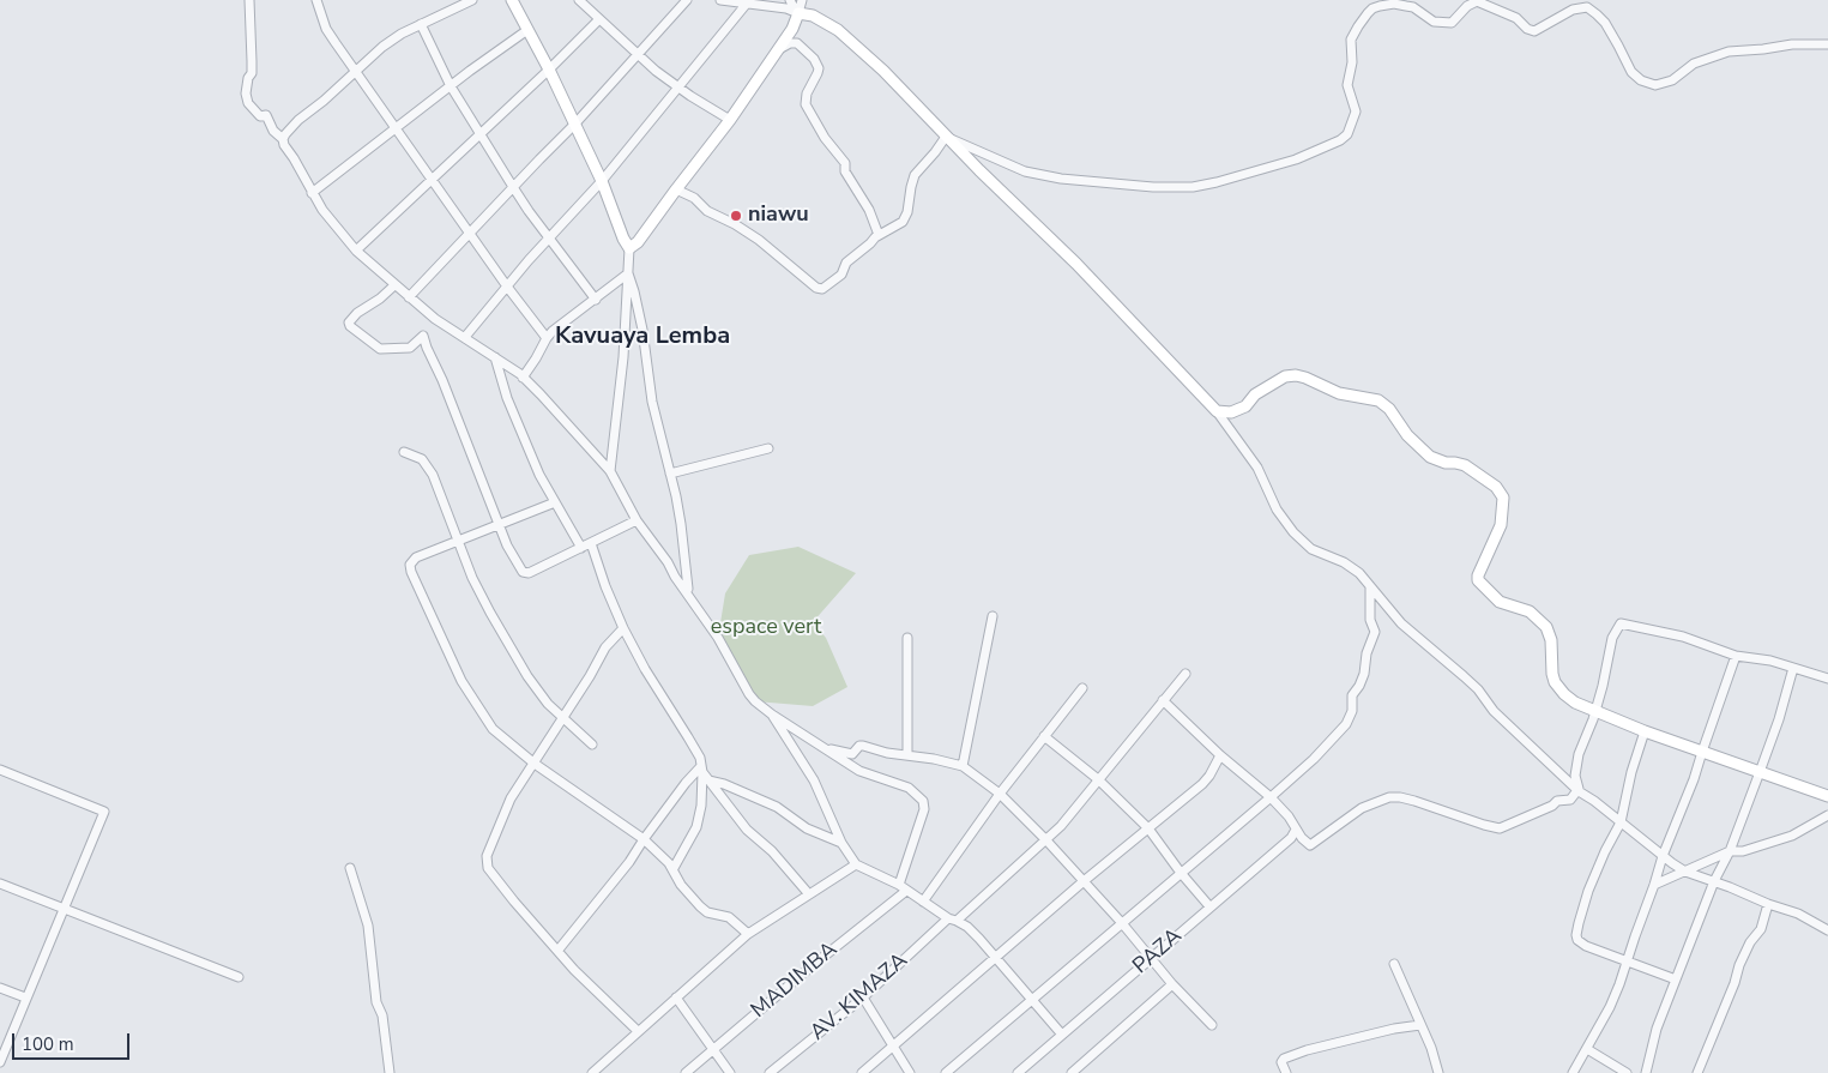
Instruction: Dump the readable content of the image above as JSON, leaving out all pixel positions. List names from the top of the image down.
{
  "streets": {
    "street": ["PAZA", "MADIMBA", "AV. KIMAZA"]
  },
  "districts": ["Kavuaya Lemba"],
  "parks": ["espace vert"],
  "places": ["niawu"],
  "scale_bar": "100 m"
}
